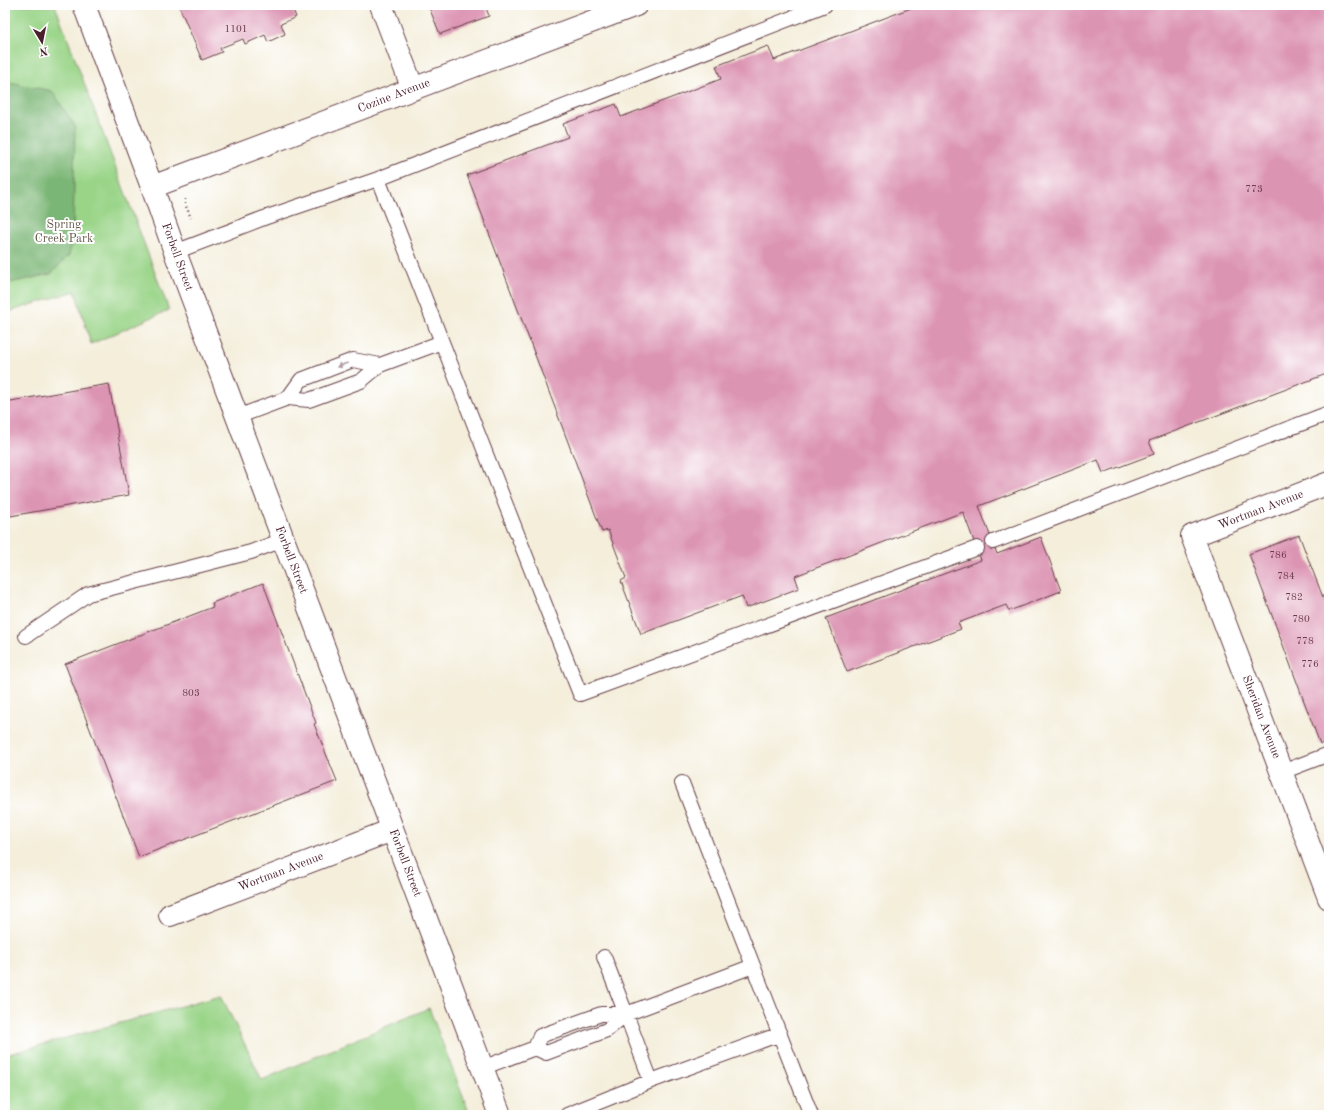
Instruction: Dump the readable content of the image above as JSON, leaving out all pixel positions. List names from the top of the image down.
{
  "streets": {
    "street": [
      "Cozine Avenue",
      "Forbell Street",
      "Wortman Avenue",
      "Sheridan Avenue"
    ]
  },
  "crossings": [
    ["Cozine Avenue", "Forbell Street"],
    ["Forbell Street", "Wortman Avenue"],
    ["Wortman Avenue", "Sheridan Avenue"]
  ],
  "parks": ["Spring Creek Park"],
  "house_numbers": [
    "1101",
    "773",
    "786",
    "784",
    "782",
    "780",
    "778",
    "776",
    "803"
  ],
  "north": "bottom"
}
